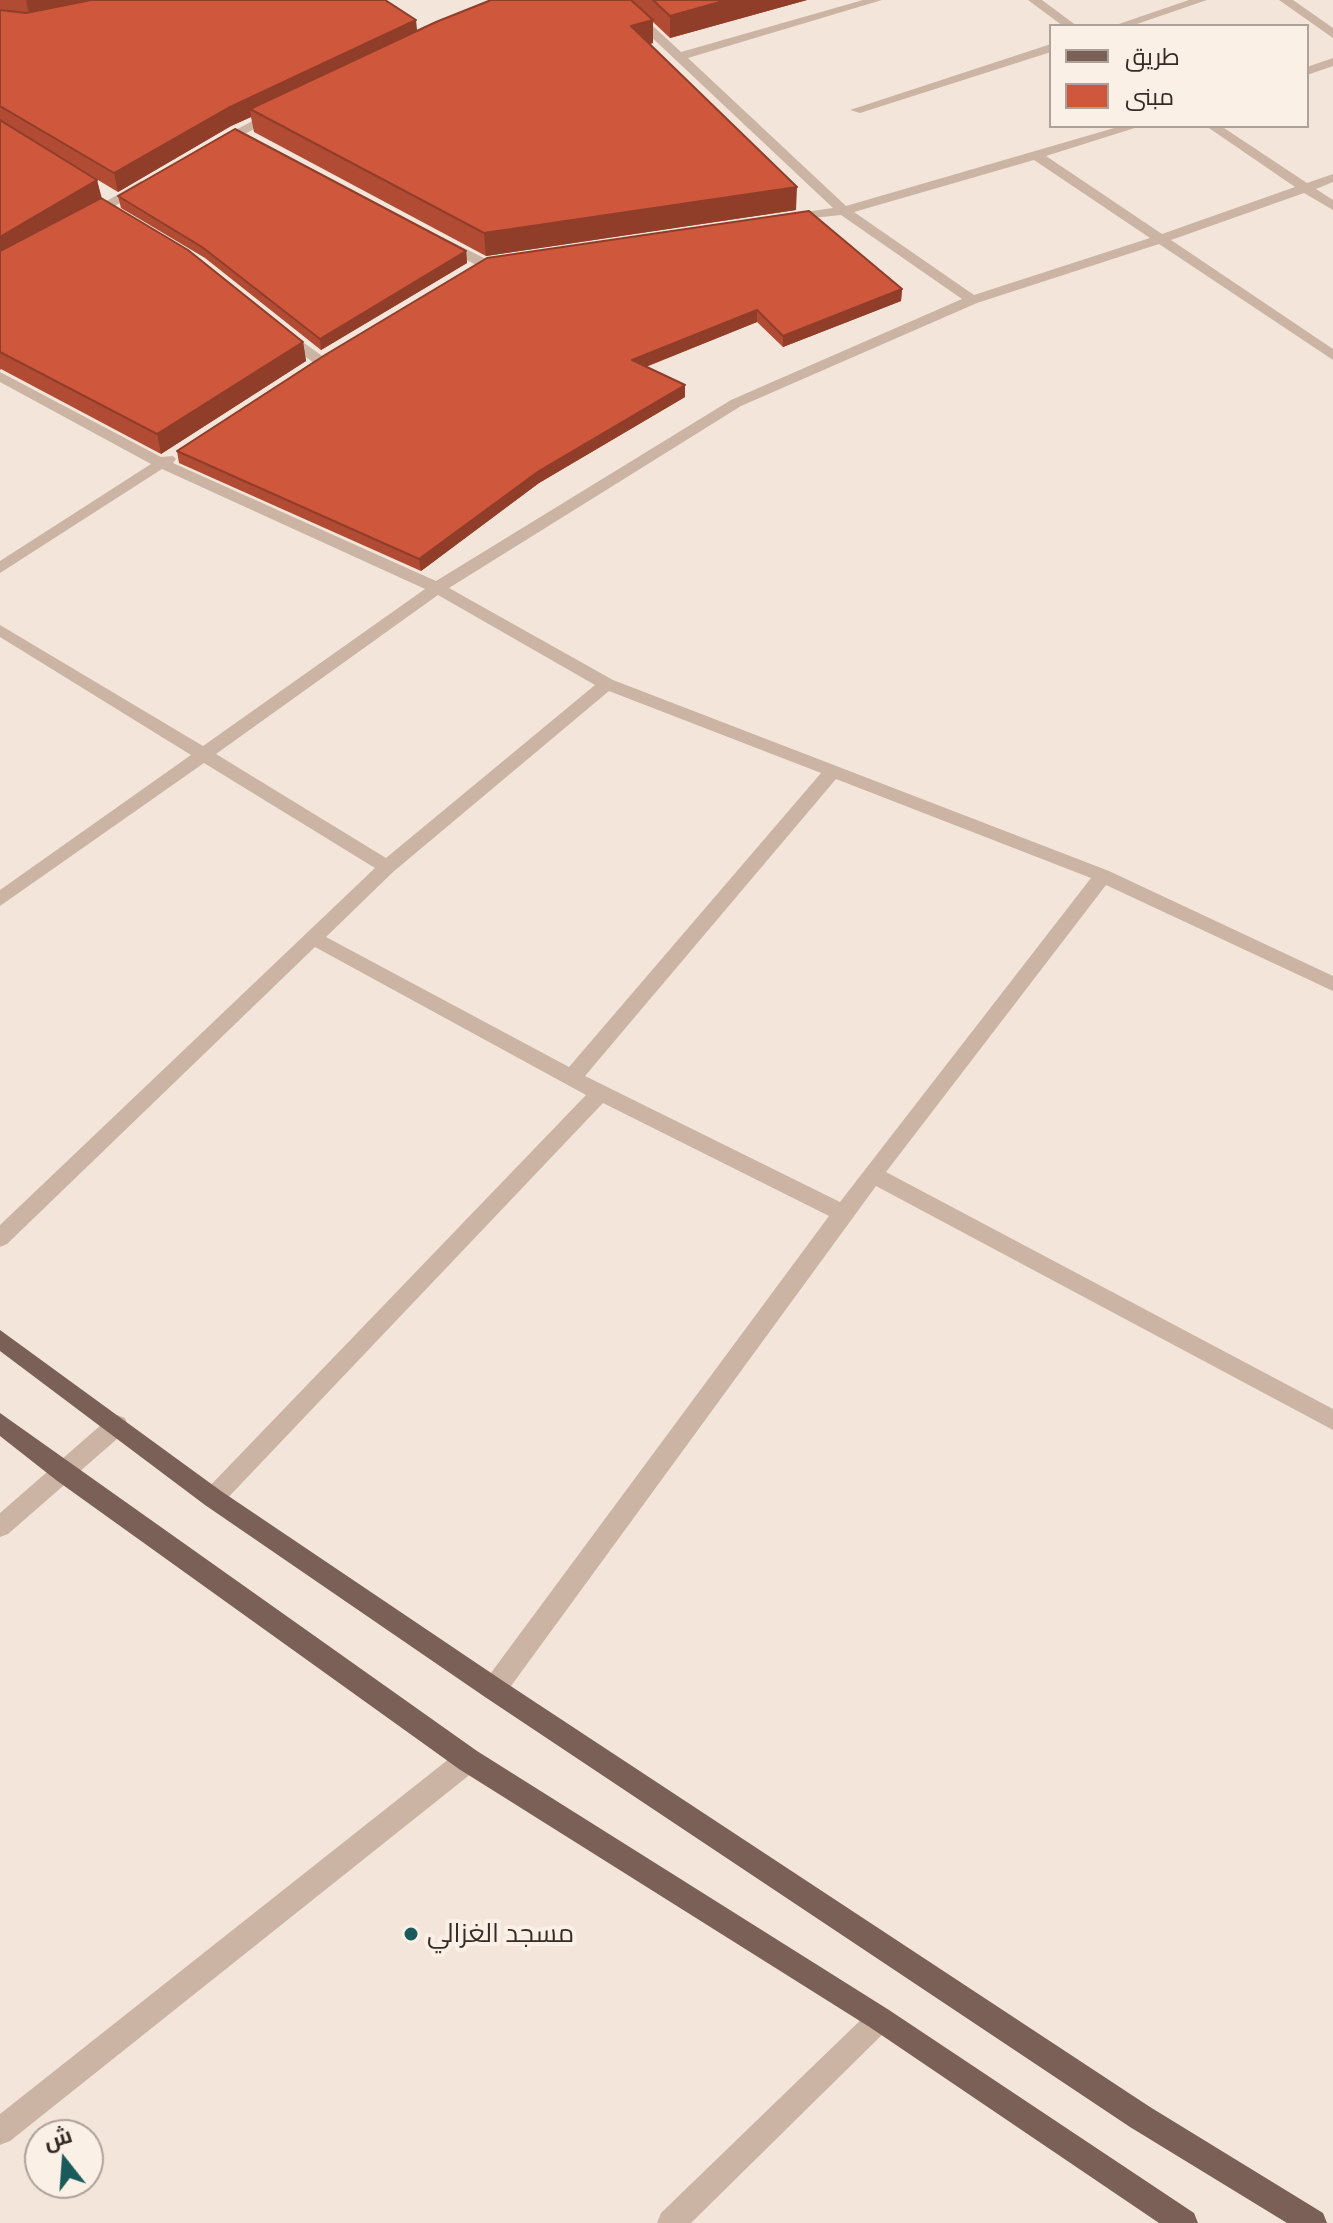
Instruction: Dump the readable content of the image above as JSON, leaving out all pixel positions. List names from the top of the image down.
{
  "places": ["مسجد الغزالي"],
  "legend": ["طريق", "مبنى"],
  "north": "top"
}
